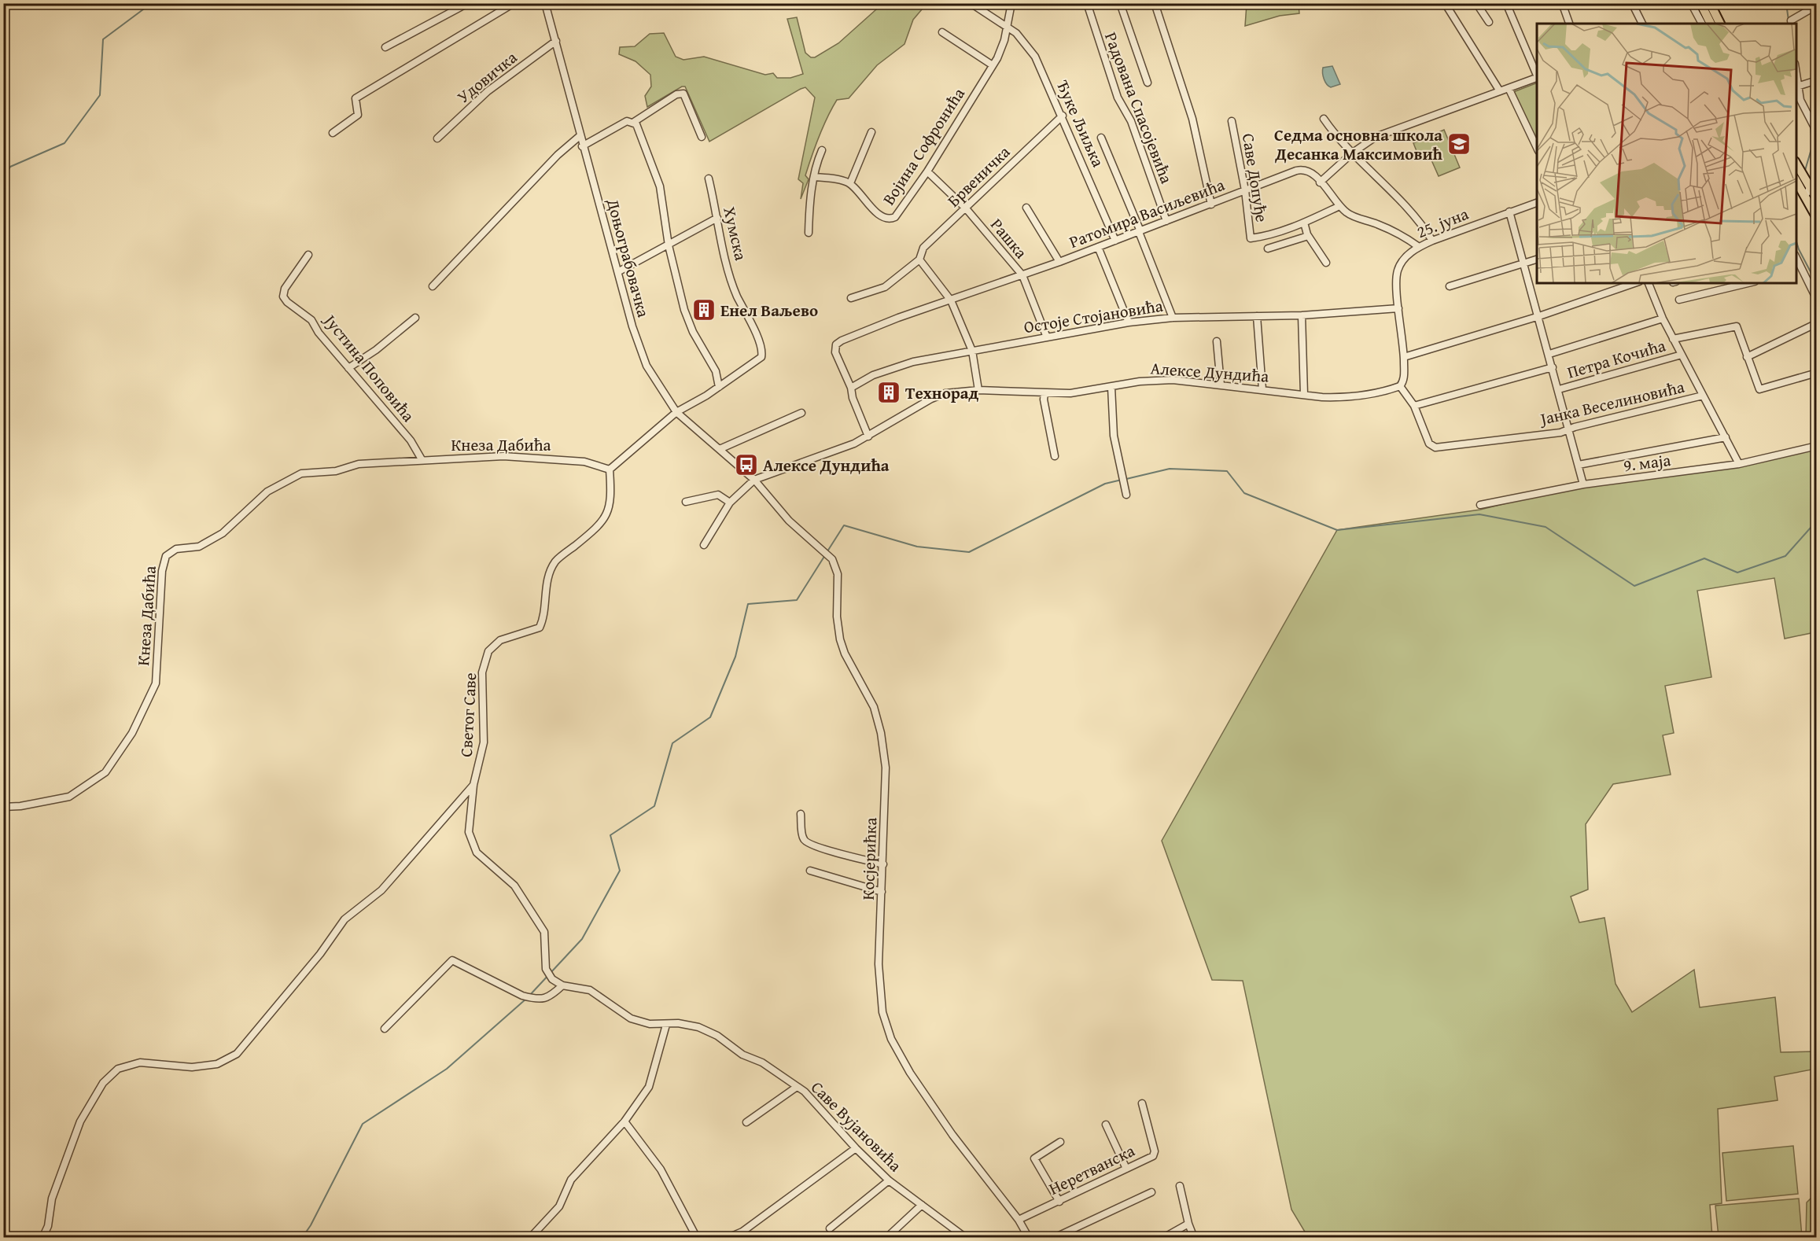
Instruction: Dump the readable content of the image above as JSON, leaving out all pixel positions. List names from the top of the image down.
{
  "streets": {
    "street": [
      "Удовичка",
      "Радована Спасојевића",
      "Ђуке Љиљка",
      "Војина Софронића",
      "Брвеничка",
      "Саве Допуђе",
      "Ратомира Васиљевића",
      "25. јуна",
      "Хумска",
      "Рашка",
      "Доњограбовачка",
      "Остоје Стојановића",
      "Петра Кочића",
      "Јустина Поповића",
      "Алексе Дундића",
      "Јанка Веселиновића",
      "Кнеза Дабића",
      "9. маја",
      "Светог Саве",
      "Косјерићка",
      "Саве Вујановића",
      "Неретванска"
    ]
  },
  "crossings": [
    ["Удовичка", "Доњограбовачка"],
    ["Радована Спасојевића", "Ратомира Васиљевића"],
    ["Ђуке Љиљка", "Војина Софронића"],
    ["Ђуке Љиљка", "Брвеничка"],
    ["Ђуке Љиљка", "Ратомира Васиљевића"],
    ["Војина Софронића", "Рашка"],
    ["Брвеничка", "Рашка"],
    ["Саве Допуђе", "Ратомира Васиљевића"],
    ["Ратомира Васиљевића", "Рашка"],
    ["Ратомира Васиљевића", "Остоје Стојановића"],
    ["25. јуна", "Остоје Стојановића"],
    ["25. јуна", "Алексе Дундића"],
    ["Рашка", "Остоје Стојановића"],
    ["Доњограбовачка", "Алексе Дундића"],
    ["Доњограбовачка", "Косјерићка"],
    ["Јустина Поповића", "Кнеза Дабића"],
    ["Алексе Дундића", "Косјерићка"],
    ["Кнеза Дабића", "Светог Саве"],
    ["Светог Саве", "Саве Вујановића"],
    ["Косјерићка", "Неретванска"]
  ],
  "places": {
    "school or university": ["Седма основна школа Десанка Максимовић"],
    "building": ["Енел Ваљево", "Технорад"],
    "bus stop": ["Алексе Дундића"]
  }
}
